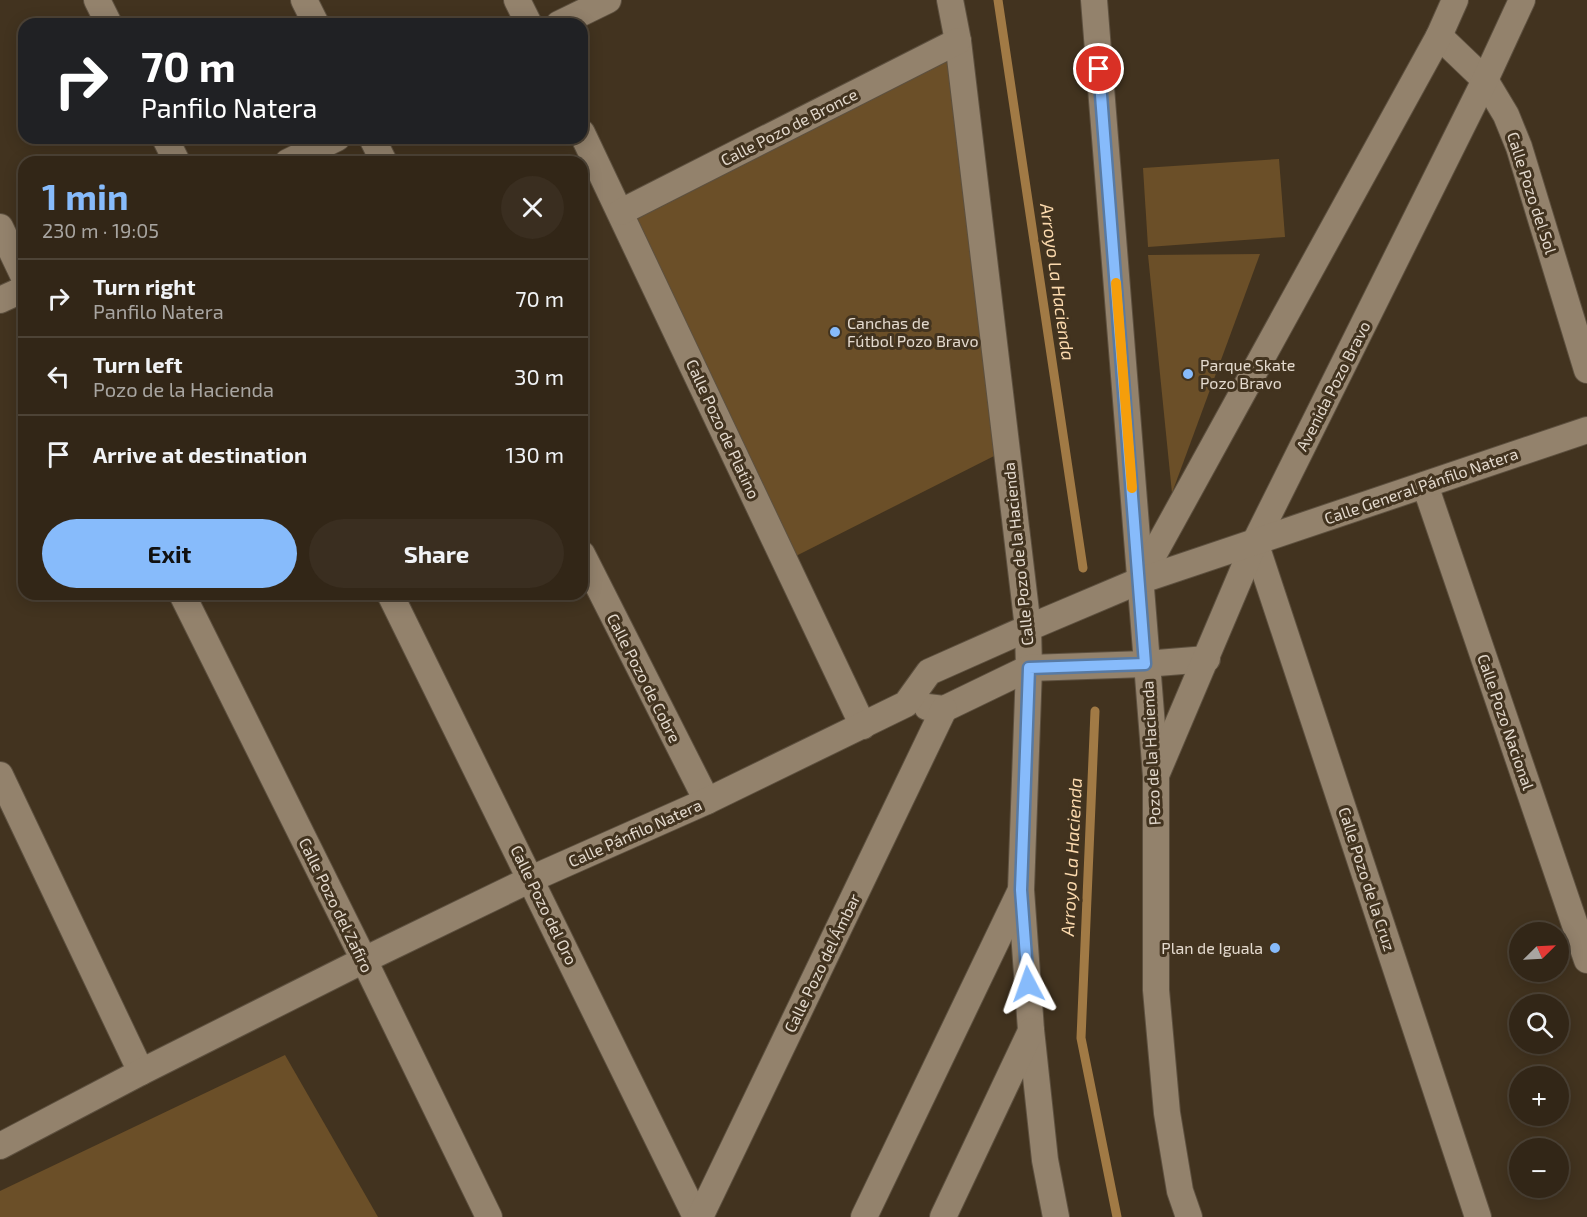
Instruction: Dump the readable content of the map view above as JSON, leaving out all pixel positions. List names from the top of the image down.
{
  "streets": {
    "street": [
      "Calle Pozo de Bronce",
      "Calle Pozo del Sol",
      "Avenida Pozo Bravo",
      "Calle Pozo de Platino",
      "Calle General Pánfilo Natera",
      "Calle Pozo de la Hacienda",
      "Calle Pozo de Cobre",
      "Calle Pozo Nacional",
      "Pozo de la Hacienda",
      "Calle Pánfilo Natera",
      "Calle Pozo de la Cruz",
      "Calle Pozo del Zafiro",
      "Calle Pozo del Oro",
      "Calle Pozo del Ámbar"
    ]
  },
  "crossings": [
    ["Calle Pozo de Bronce", "Calle Pozo de Platino"],
    ["Calle Pozo de Bronce", "Calle Pozo de la Hacienda"],
    ["Calle Pozo del Sol", "Avenida Pozo Bravo"],
    ["Avenida Pozo Bravo", "Calle General Pánfilo Natera"],
    ["Avenida Pozo Bravo", "Pozo de la Hacienda"],
    ["Avenida Pozo Bravo", "Calle Pozo de la Cruz"],
    ["Calle Pozo de Platino", "Calle Pánfilo Natera"],
    ["Calle General Pánfilo Natera", "Calle Pozo de la Hacienda"],
    ["Calle General Pánfilo Natera", "Calle Pozo Nacional"],
    ["Calle General Pánfilo Natera", "Pozo de la Hacienda"],
    ["Calle General Pánfilo Natera", "Calle Pozo de la Cruz"],
    ["Calle Pozo de Cobre", "Calle Pánfilo Natera"],
    ["Calle Pánfilo Natera", "Calle Pozo del Zafiro"],
    ["Calle Pánfilo Natera", "Calle Pozo del Oro"],
    ["Calle Pozo del Oro", "Calle Pozo del Ámbar"]
  ],
  "water": ["Arroyo La Hacienda"],
  "places": ["Canchas de Fútbol Pozo Bravo", "Parque Skate Pozo Bravo", "Plan de Iguala"],
  "north": "top right",
  "page": {
    "turn": ["70 m", "Panfilo Natera"],
    "heading": ["1 min", "230 m · 19:05"],
    "list": [
      {
        "name": "Turn right",
        "note": "Panfilo Natera",
        "value": "70 m"
      },
      {
        "name": "Turn left",
        "note": "Pozo de la Hacienda",
        "value": "30 m"
      },
      {
        "name": "Arrive at destination",
        "value": "130 m"
      }
    ],
    "buttons": ["Exit", "Share"],
    "map_buttons": ["+", "−"]
  }
}
